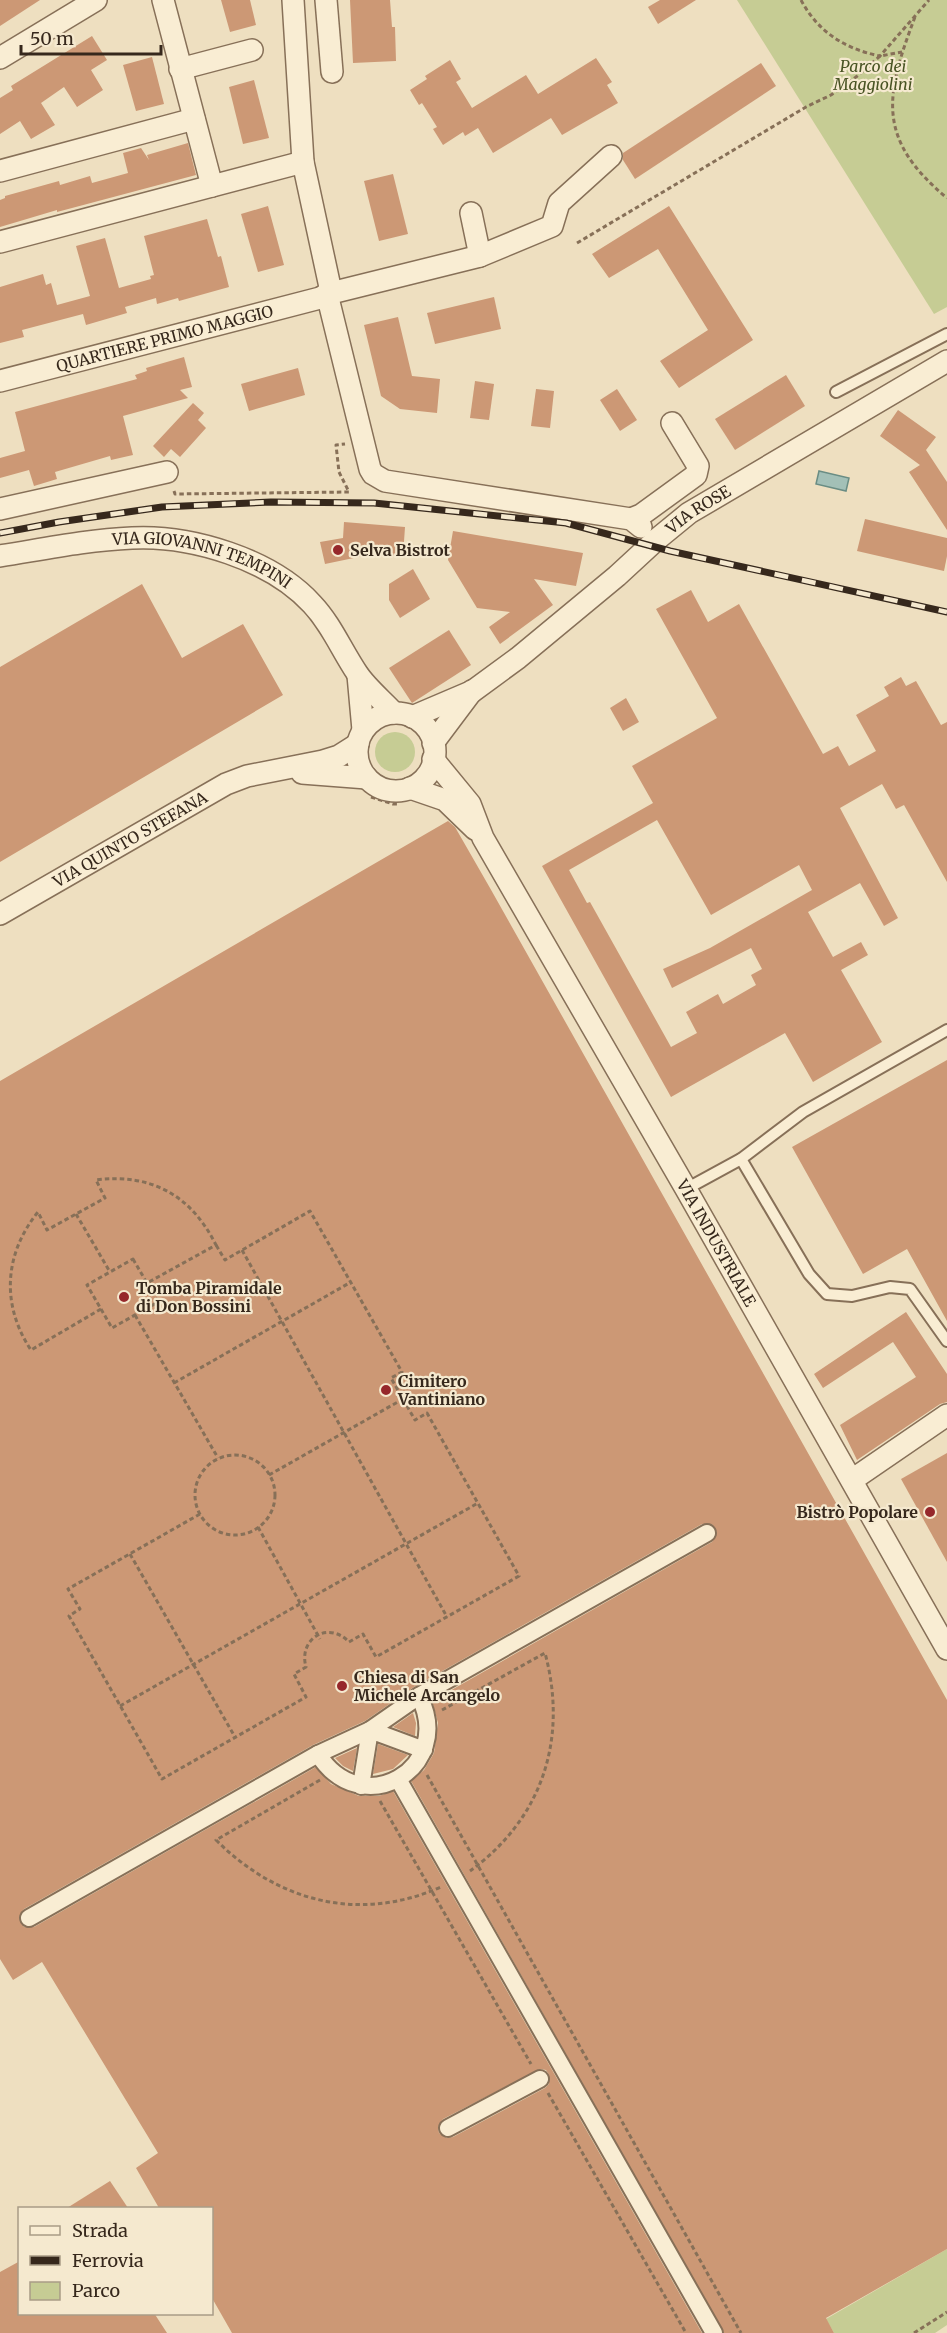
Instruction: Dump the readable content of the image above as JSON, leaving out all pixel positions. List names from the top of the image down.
{
  "streets": {
    "street": [
      "QUARTIERE PRIMO MAGGIO",
      "VIA ROSE",
      "VIA GIOVANNI TEMPINI",
      "VIA QUINTO STEFANA",
      "VIA INDUSTRIALE"
    ]
  },
  "crossings": [
    ["VIA ROSE", "VIA GIOVANNI TEMPINI"],
    ["VIA ROSE", "VIA QUINTO STEFANA"],
    ["VIA ROSE", "VIA INDUSTRIALE"],
    ["VIA GIOVANNI TEMPINI", "VIA QUINTO STEFANA"],
    ["VIA GIOVANNI TEMPINI", "VIA INDUSTRIALE"],
    ["VIA QUINTO STEFANA", "VIA INDUSTRIALE"]
  ],
  "parks": ["Parco dei Maggiolini"],
  "places": [
    "Selva Bistrot",
    "Tomba Piramidale di Don Bossini",
    "Cimitero Vantiniano",
    "Bistrò Popolare",
    "Chiesa di San Michele Arcangelo"
  ],
  "legend": ["Strada", "Ferrovia", "Parco"],
  "scale_bar": "50 m"
}
